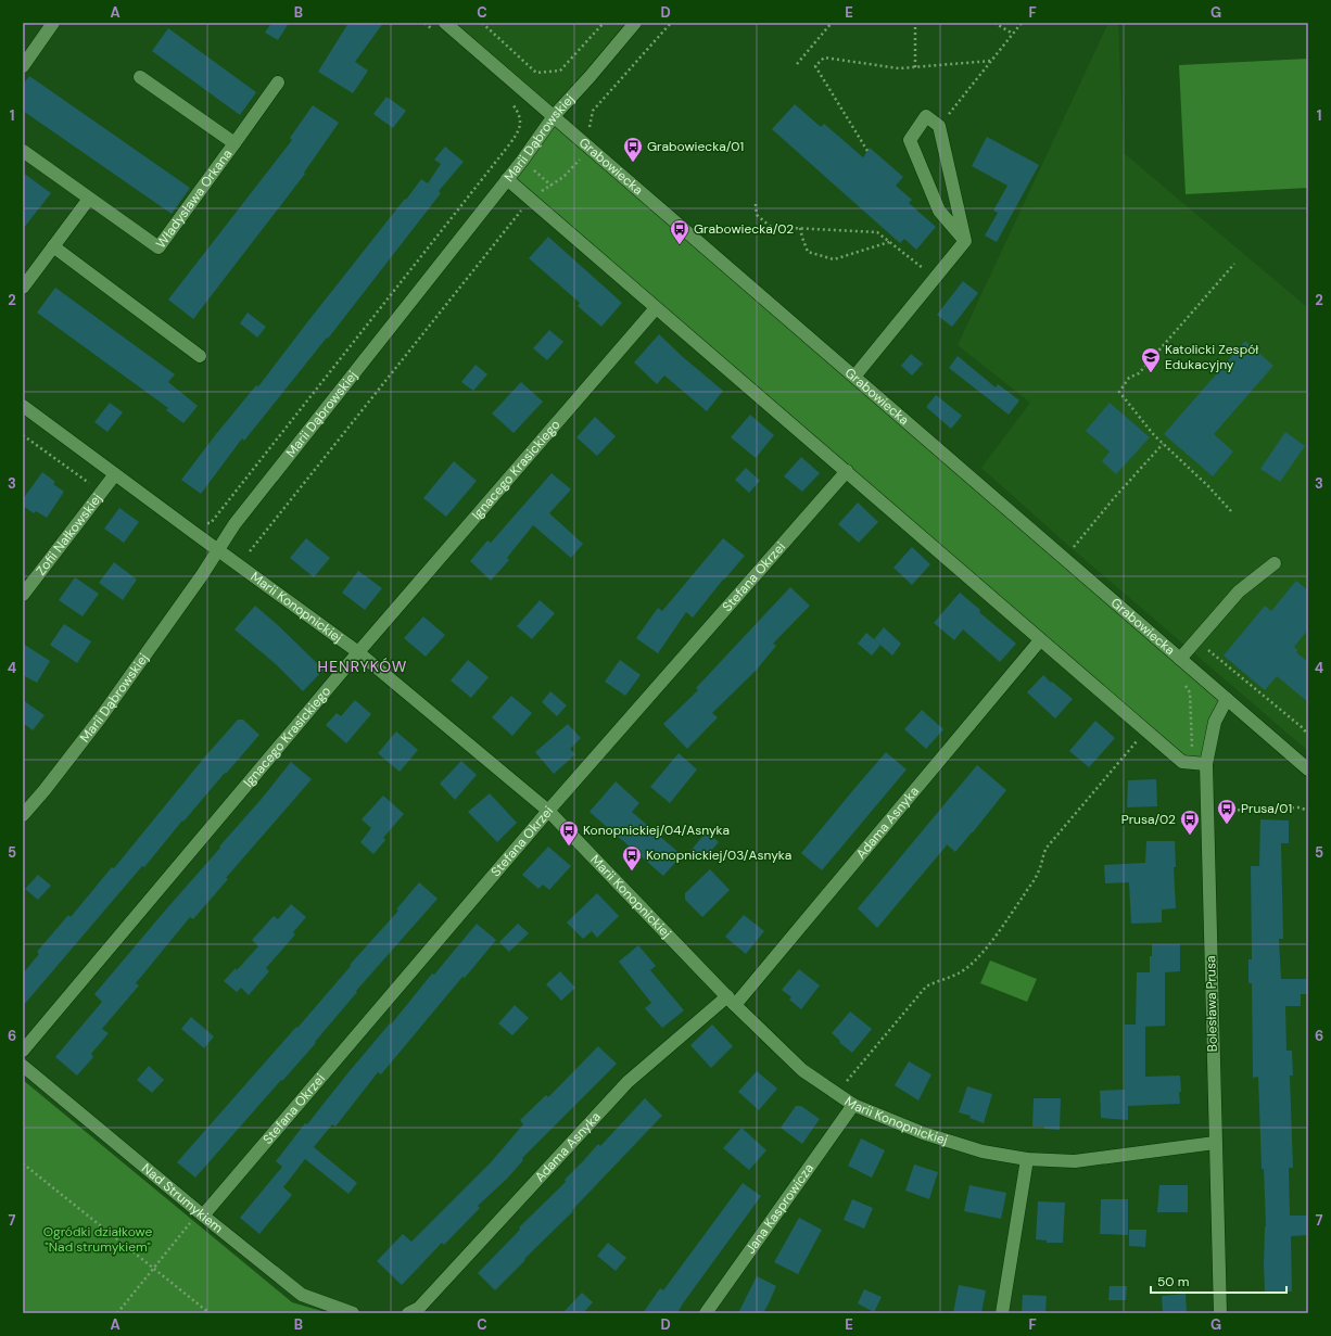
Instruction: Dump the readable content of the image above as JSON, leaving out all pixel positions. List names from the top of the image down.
{
  "streets": {
    "street": [
      "Marii Dąbrowskiej",
      "Grabowiecka",
      "Władysława Orkana",
      "Ignacego Krasickiego",
      "Zofii Nałkowskiej",
      "Stefana Okrzei",
      "Marii Konopnickiej",
      "Adama Asnyka",
      "Bolesława Prusa",
      "Nad Strumykiem",
      "Jana Kasprowicza"
    ]
  },
  "crossings": [
    ["Marii Dąbrowskiej", "Grabowiecka"],
    ["Marii Dąbrowskiej", "Marii Konopnickiej"],
    ["Grabowiecka", "Bolesława Prusa"],
    ["Ignacego Krasickiego", "Marii Konopnickiej"],
    ["Zofii Nałkowskiej", "Marii Konopnickiej"],
    ["Stefana Okrzei", "Marii Konopnickiej"],
    ["Stefana Okrzei", "Nad Strumykiem"],
    ["Marii Konopnickiej", "Adama Asnyka"],
    ["Marii Konopnickiej", "Bolesława Prusa"],
    ["Marii Konopnickiej", "Jana Kasprowicza"]
  ],
  "districts": ["HENRYKÓW"],
  "parks": ["Ogródki działkowe \"Nad strumykiem\""],
  "places": {
    "bus stop": [
      "Grabowiecka/01",
      "Grabowiecka/02",
      "Prusa/01",
      "Prusa/02",
      "Konopnickiej/04/Asnyka",
      "Konopnickiej/03/Asnyka"
    ],
    "school or university": ["Katolicki Zespół Edukacyjny"]
  },
  "scale_bar": "50 m",
  "grid": {
    "columns": [
      "A",
      "B",
      "C",
      "D",
      "E",
      "F",
      "G"
    ],
    "rows": [
      "1",
      "2",
      "3",
      "4",
      "5",
      "6",
      "7"
    ]
  }
}
